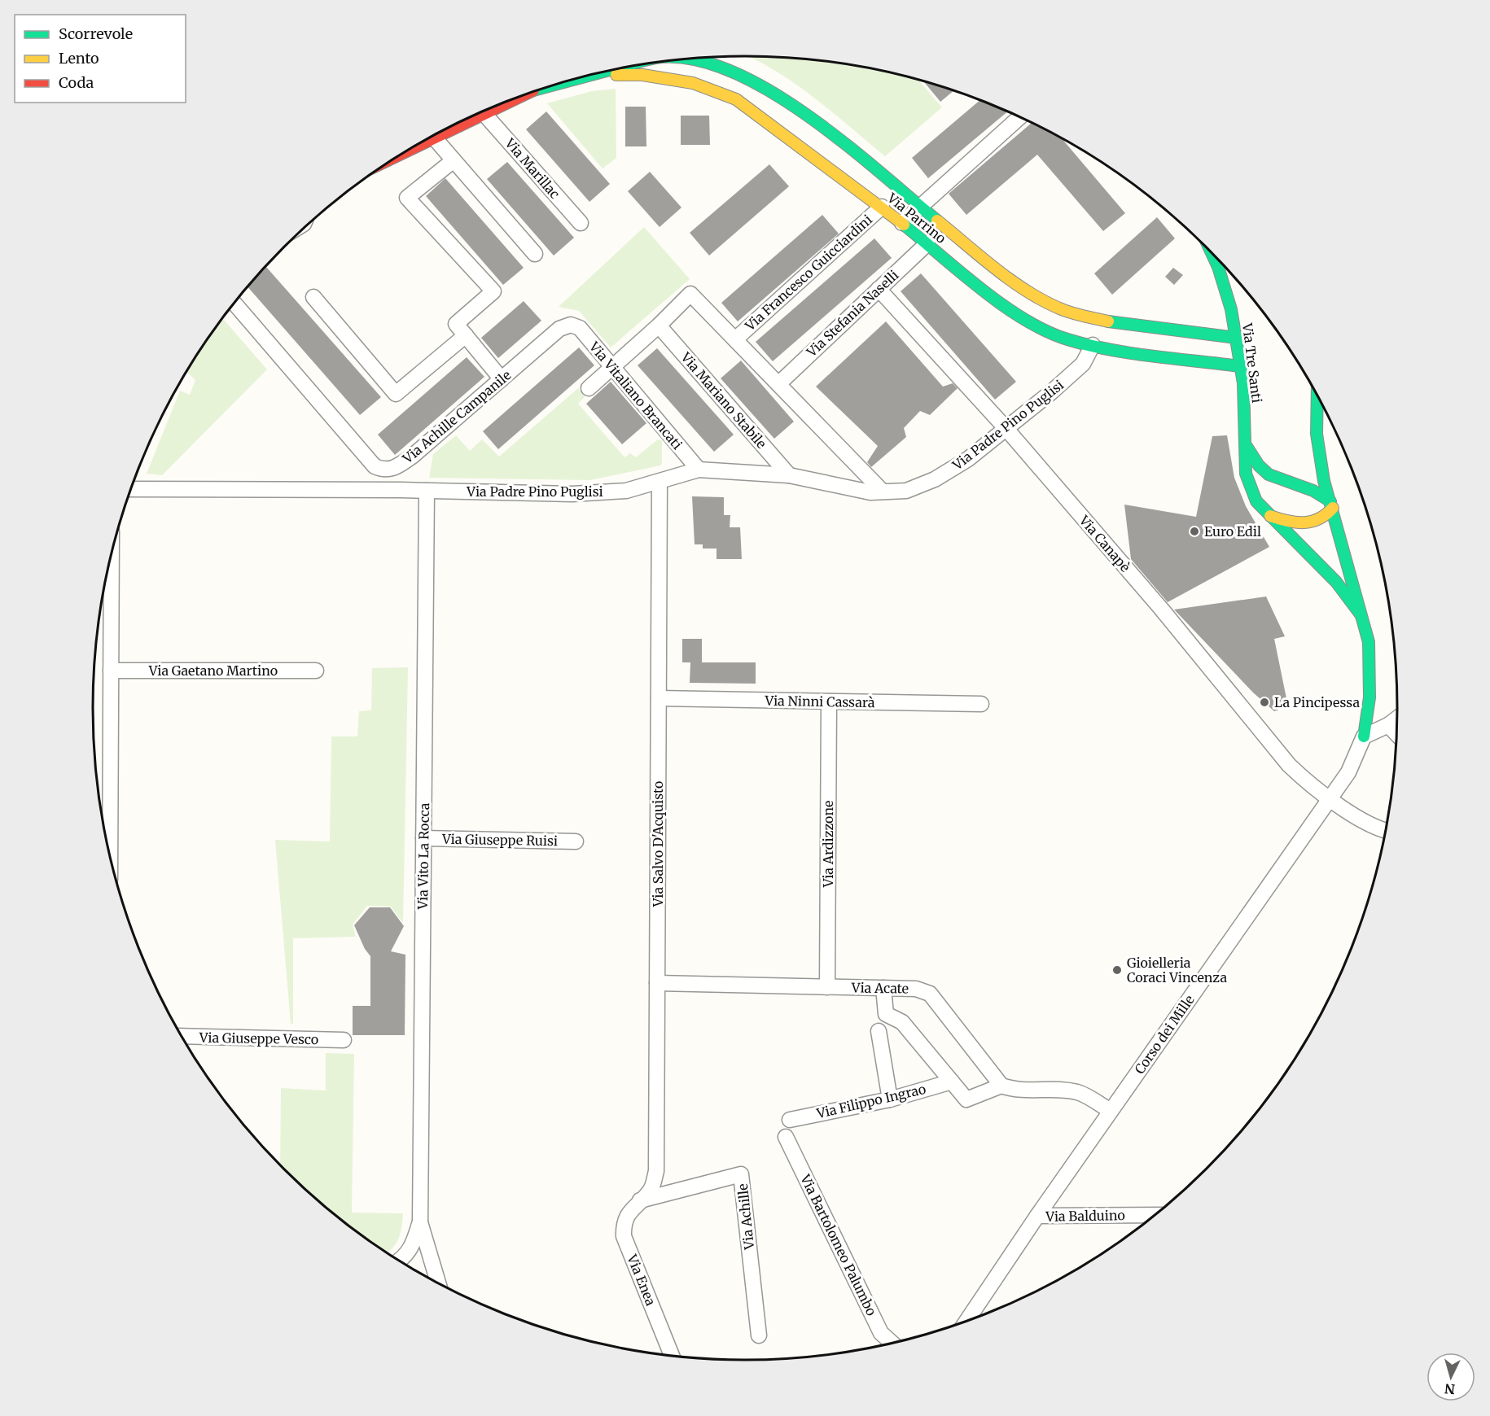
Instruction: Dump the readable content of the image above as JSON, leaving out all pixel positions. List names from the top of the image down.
{
  "streets": {
    "street": [
      "Via Marillac",
      "Via Parrino",
      "Via Francesco Guicciardini",
      "Via Stefania Naselli",
      "Via Tre Santi",
      "Via Vitaliano Brancati",
      "Via Mariano Stabile",
      "Via Achille Campanile",
      "Via Padre Pino Puglisi",
      "Via Canapè",
      "Via Gaetano Martino",
      "Via Ninni Cassarà",
      "Via Giuseppe Ruisi",
      "Via Salvo D'Acquisto",
      "Via Ardizzone",
      "Via Vito La Rocca",
      "Via Acate",
      "Corso dei Mille",
      "Via Giuseppe Vesco",
      "Via Filippo Ingrao",
      "Via Balduino",
      "Via Achille",
      "Via Bartolomeo Palumbo",
      "Via Enea"
    ]
  },
  "crossings": [
    ["Via Marillac", "Via Parrino"],
    ["Via Parrino", "Via Francesco Guicciardini"],
    ["Via Parrino", "Via Stefania Naselli"],
    ["Via Parrino", "Via Tre Santi"],
    ["Via Parrino", "Via Padre Pino Puglisi"],
    ["Via Stefania Naselli", "Via Canapè"],
    ["Via Vitaliano Brancati", "Via Achille Campanile"],
    ["Via Vitaliano Brancati", "Via Padre Pino Puglisi"],
    ["Via Mariano Stabile", "Via Padre Pino Puglisi"],
    ["Via Padre Pino Puglisi", "Via Canapè"],
    ["Via Padre Pino Puglisi", "Via Salvo D'Acquisto"],
    ["Via Padre Pino Puglisi", "Via Vito La Rocca"],
    ["Via Canapè", "Corso dei Mille"],
    ["Via Ninni Cassarà", "Via Salvo D'Acquisto"],
    ["Via Ninni Cassarà", "Via Ardizzone"],
    ["Via Giuseppe Ruisi", "Via Vito La Rocca"],
    ["Via Salvo D'Acquisto", "Via Acate"],
    ["Via Salvo D'Acquisto", "Via Achille"],
    ["Via Salvo D'Acquisto", "Via Enea"],
    ["Via Ardizzone", "Via Acate"],
    ["Corso dei Mille", "Via Balduino"],
    ["Via Achille", "Via Enea"]
  ],
  "places": ["Euro Edil", "La Pincipessa", "Gioielleria Coraci Vincenza"],
  "legend": ["Scorrevole", "Lento", "Coda"],
  "north": "bottom"
}
